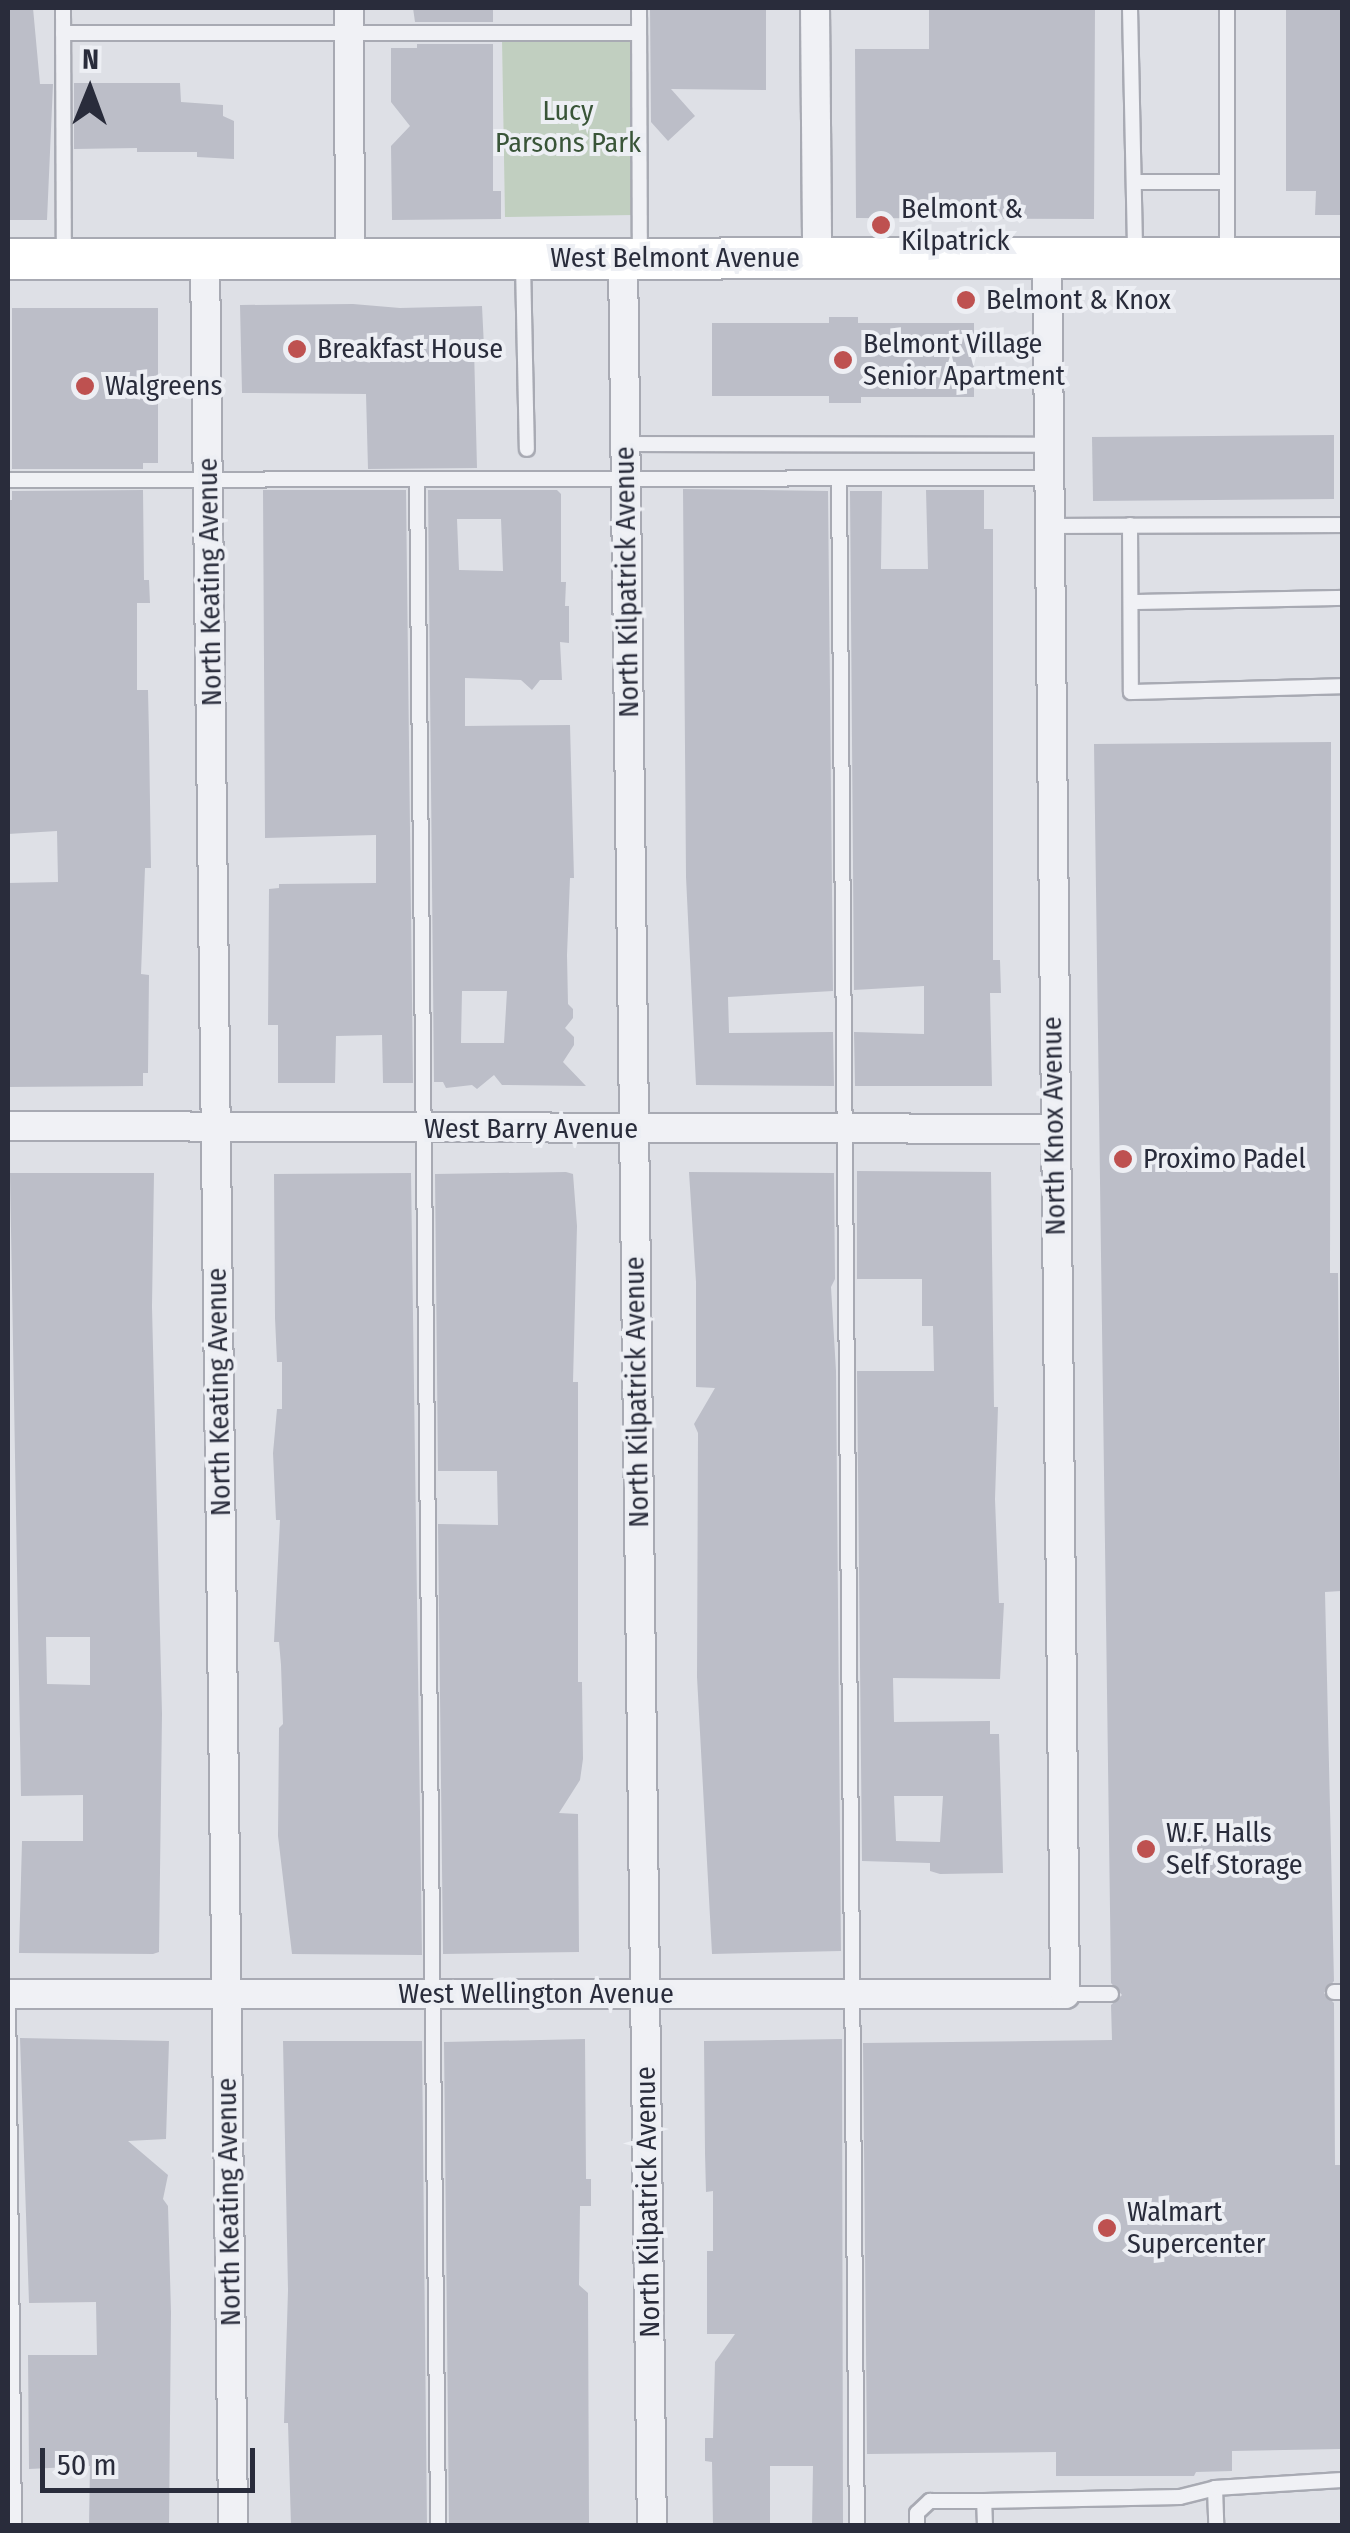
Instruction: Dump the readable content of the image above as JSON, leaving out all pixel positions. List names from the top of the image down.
{
  "streets": {
    "main road": ["West Belmont Avenue"],
    "street": [
      "North Keating Avenue",
      "North Kilpatrick Avenue",
      "North Knox Avenue",
      "West Barry Avenue",
      "West Wellington Avenue"
    ]
  },
  "crossings": [
    ["West Belmont Avenue", "North Keating Avenue"],
    ["West Belmont Avenue", "North Kilpatrick Avenue"],
    ["West Belmont Avenue", "North Knox Avenue"],
    ["North Keating Avenue", "West Barry Avenue"],
    ["North Keating Avenue", "West Wellington Avenue"],
    ["North Kilpatrick Avenue", "West Barry Avenue"],
    ["North Kilpatrick Avenue", "West Wellington Avenue"],
    ["North Knox Avenue", "West Barry Avenue"],
    ["North Knox Avenue", "West Wellington Avenue"]
  ],
  "parks": ["Lucy Parsons Park"],
  "places": [
    "Belmont & Kilpatrick",
    "Belmont & Knox",
    "Breakfast House",
    "Belmont Village Senior Apartment",
    "Walgreens",
    "Proximo Padel",
    "W.F. Halls Self Storage",
    "Walmart Supercenter"
  ],
  "scale_bar": "50 m",
  "north": "top"
}
